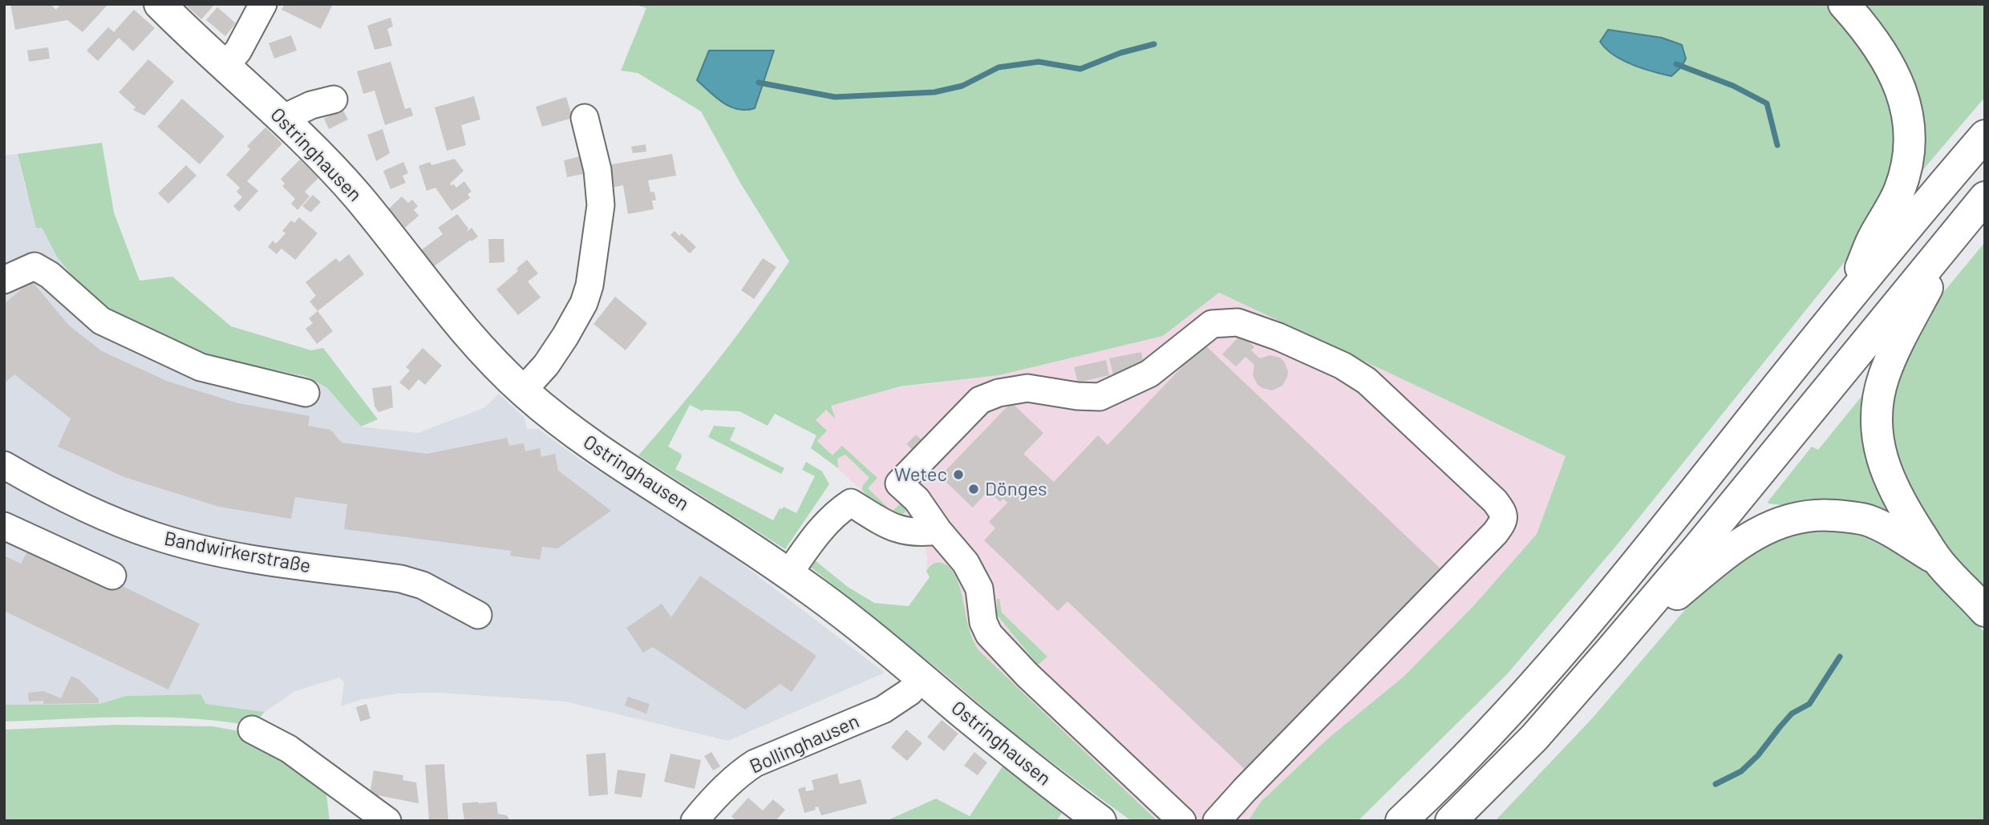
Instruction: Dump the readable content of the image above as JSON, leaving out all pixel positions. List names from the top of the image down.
{
  "streets": {
    "main road": ["Ostringhausen"],
    "street": ["Bandwirkerstraße", "Bollinghausen"]
  },
  "crossings": [
    ["Ostringhausen", "Bollinghausen"]
  ],
  "places": ["Wetec", "Dönges"]
}
